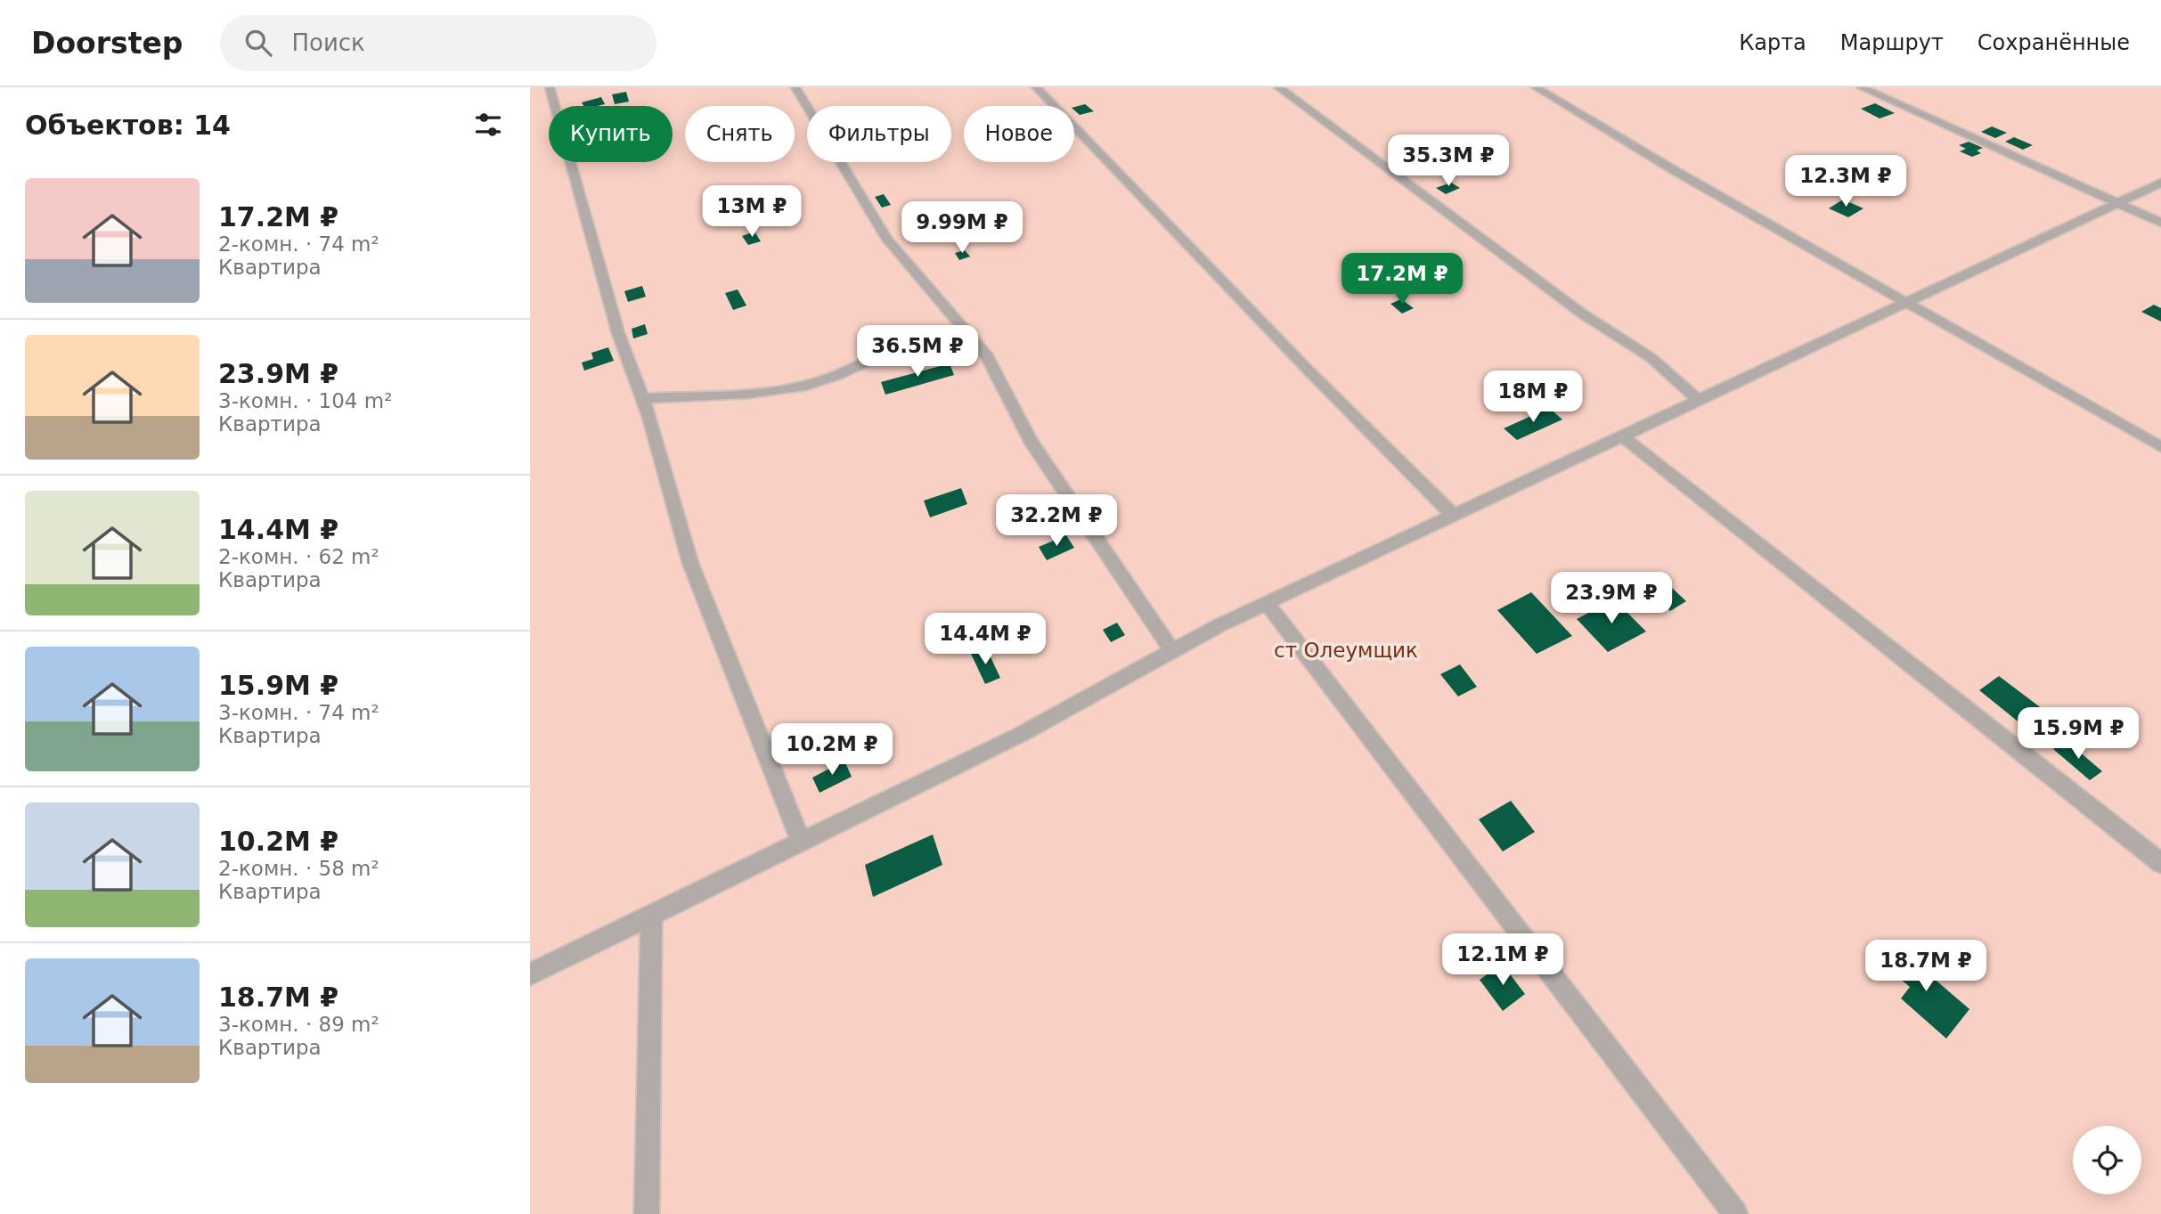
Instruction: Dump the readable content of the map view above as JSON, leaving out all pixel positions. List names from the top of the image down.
{
  "parks": ["ст Олеумщик"],
  "page": {
    "header": "Doorstep",
    "search": "Поиск",
    "nav": ["Карта", "Маршрут", "Сохранённые"],
    "heading": "Объектов: 14",
    "chip": [
      "Купить",
      "Снять",
      "Фильтры",
      "Новое"
    ],
    "price": [
      "35.3M ₽",
      "12.3M ₽",
      "13M ₽",
      "9.99M ₽",
      "17.2M ₽",
      "36.5M ₽",
      "18M ₽",
      "32.2M ₽",
      "23.9M ₽",
      "14.4M ₽",
      "15.9M ₽",
      "10.2M ₽",
      "12.1M ₽",
      "18.7M ₽"
    ],
    "list": [
      {
        "name": "17.2M ₽",
        "note": "2-комн. · 74 m² · Квартира"
      },
      {
        "name": "23.9M ₽",
        "note": "3-комн. · 104 m² · Квартира"
      },
      {
        "name": "14.4M ₽",
        "note": "2-комн. · 62 m² · Квартира"
      },
      {
        "name": "15.9M ₽",
        "note": "3-комн. · 74 m² · Квартира"
      },
      {
        "name": "10.2M ₽",
        "note": "2-комн. · 58 m² · Квартира"
      },
      {
        "name": "18.7M ₽",
        "note": "3-комн. · 89 m² · Квартира"
      }
    ]
  }
}
